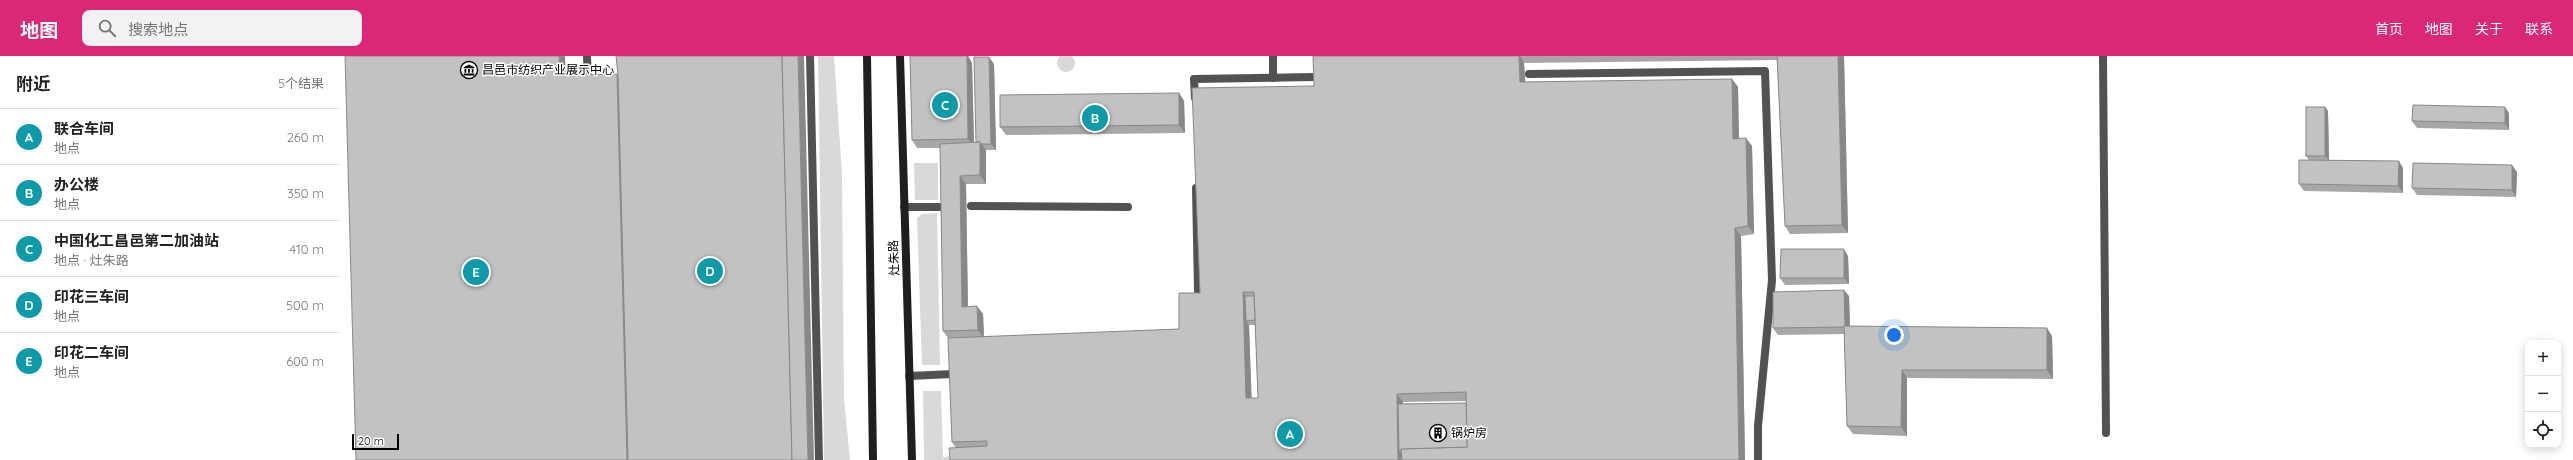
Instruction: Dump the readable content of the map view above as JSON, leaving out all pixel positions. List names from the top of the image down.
{
  "streets": {
    "main road": ["灶朱路"]
  },
  "places": {
    "museum": ["昌邑市纺织产业展示中心"],
    "building": ["锅炉房"]
  },
  "scale_bar": "20 m",
  "page": {
    "header": "地图",
    "search": "搜索地点",
    "nav": [
      "首页",
      "地图",
      "关于",
      "联系"
    ],
    "heading": ["附近", "5个结果"],
    "pins": [
      "C",
      "B",
      "D",
      "E",
      "A"
    ],
    "list": [
      {
        "mark": "A",
        "name": "联合车间",
        "note": "地点",
        "value": "260 m"
      },
      {
        "mark": "B",
        "name": "办公楼",
        "note": "地点",
        "value": "350 m"
      },
      {
        "mark": "C",
        "name": "中国化工昌邑第二加油站",
        "note": "地点 · 灶朱路",
        "value": "410 m"
      },
      {
        "mark": "D",
        "name": "印花三车间",
        "note": "地点",
        "value": "500 m"
      },
      {
        "mark": "E",
        "name": "印花二车间",
        "note": "地点",
        "value": "600 m"
      }
    ],
    "map_buttons": ["+", "−"],
    "scale": "20 m"
  }
}
